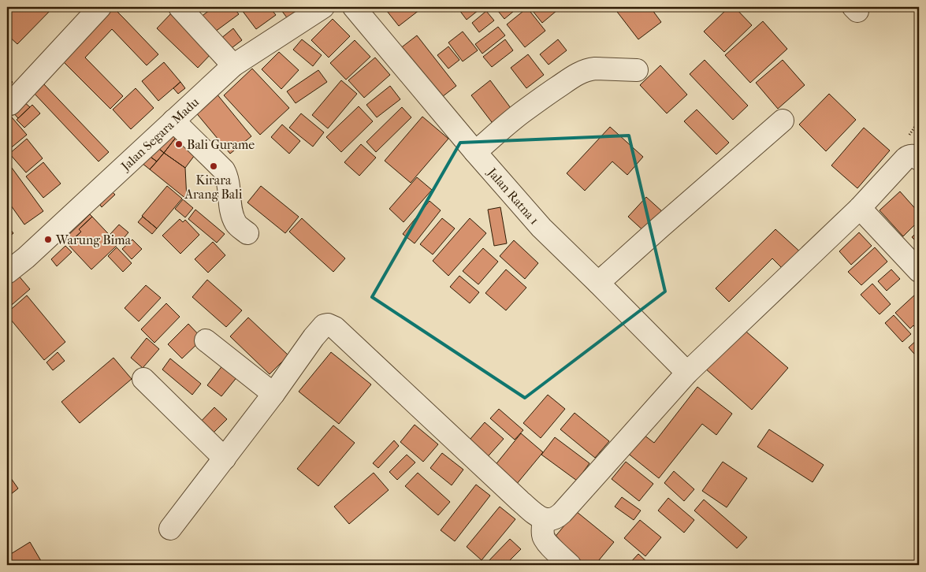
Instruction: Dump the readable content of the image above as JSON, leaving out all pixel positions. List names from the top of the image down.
{
  "streets": {
    "street": ["Jalan Segara Madu", "Jalan Ratna 1"]
  },
  "places": ["Bali Gurame", "Kirara Arang Bali", "Warung Bima"]
}
